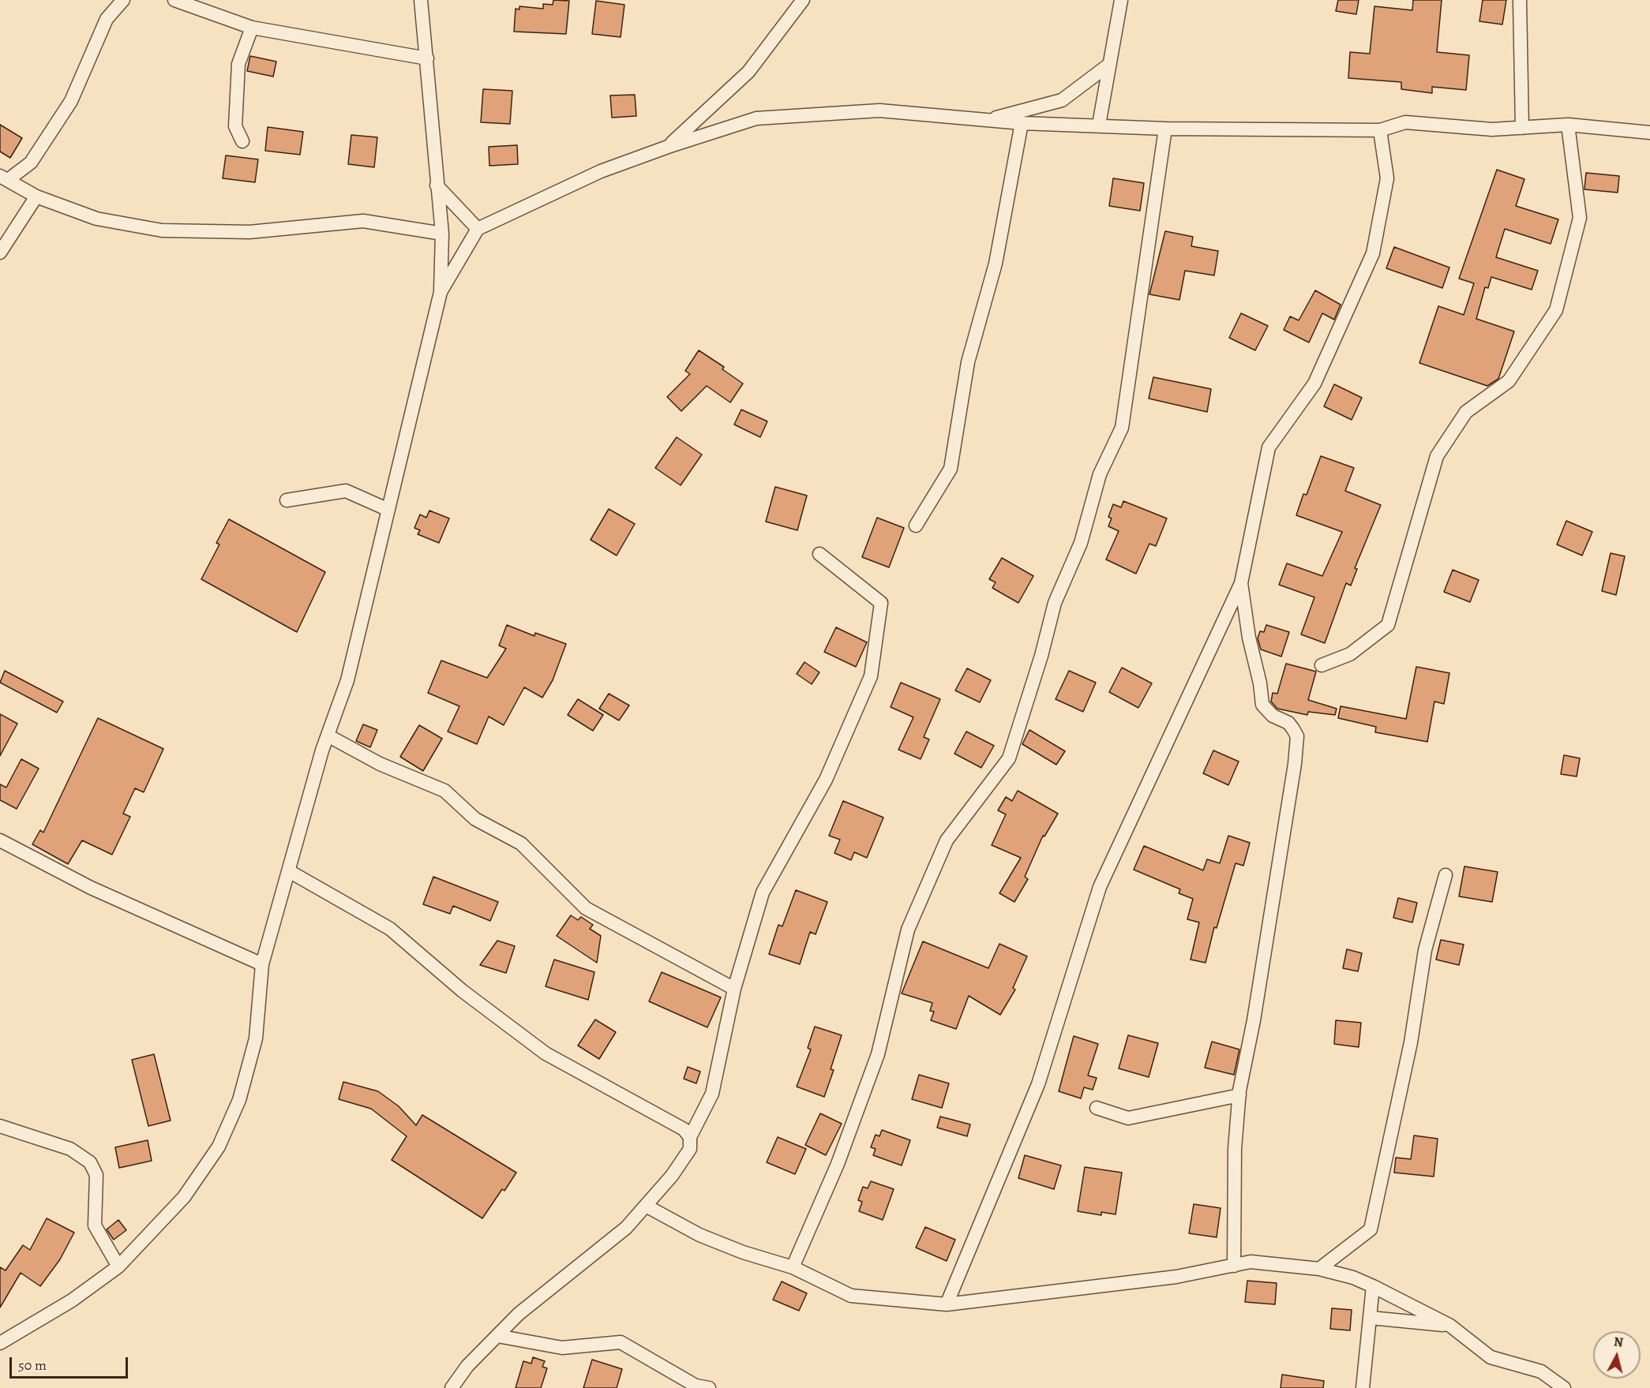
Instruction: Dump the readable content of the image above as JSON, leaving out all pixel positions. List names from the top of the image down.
{
  "scale_bar": "50 m",
  "north": "top"
}
